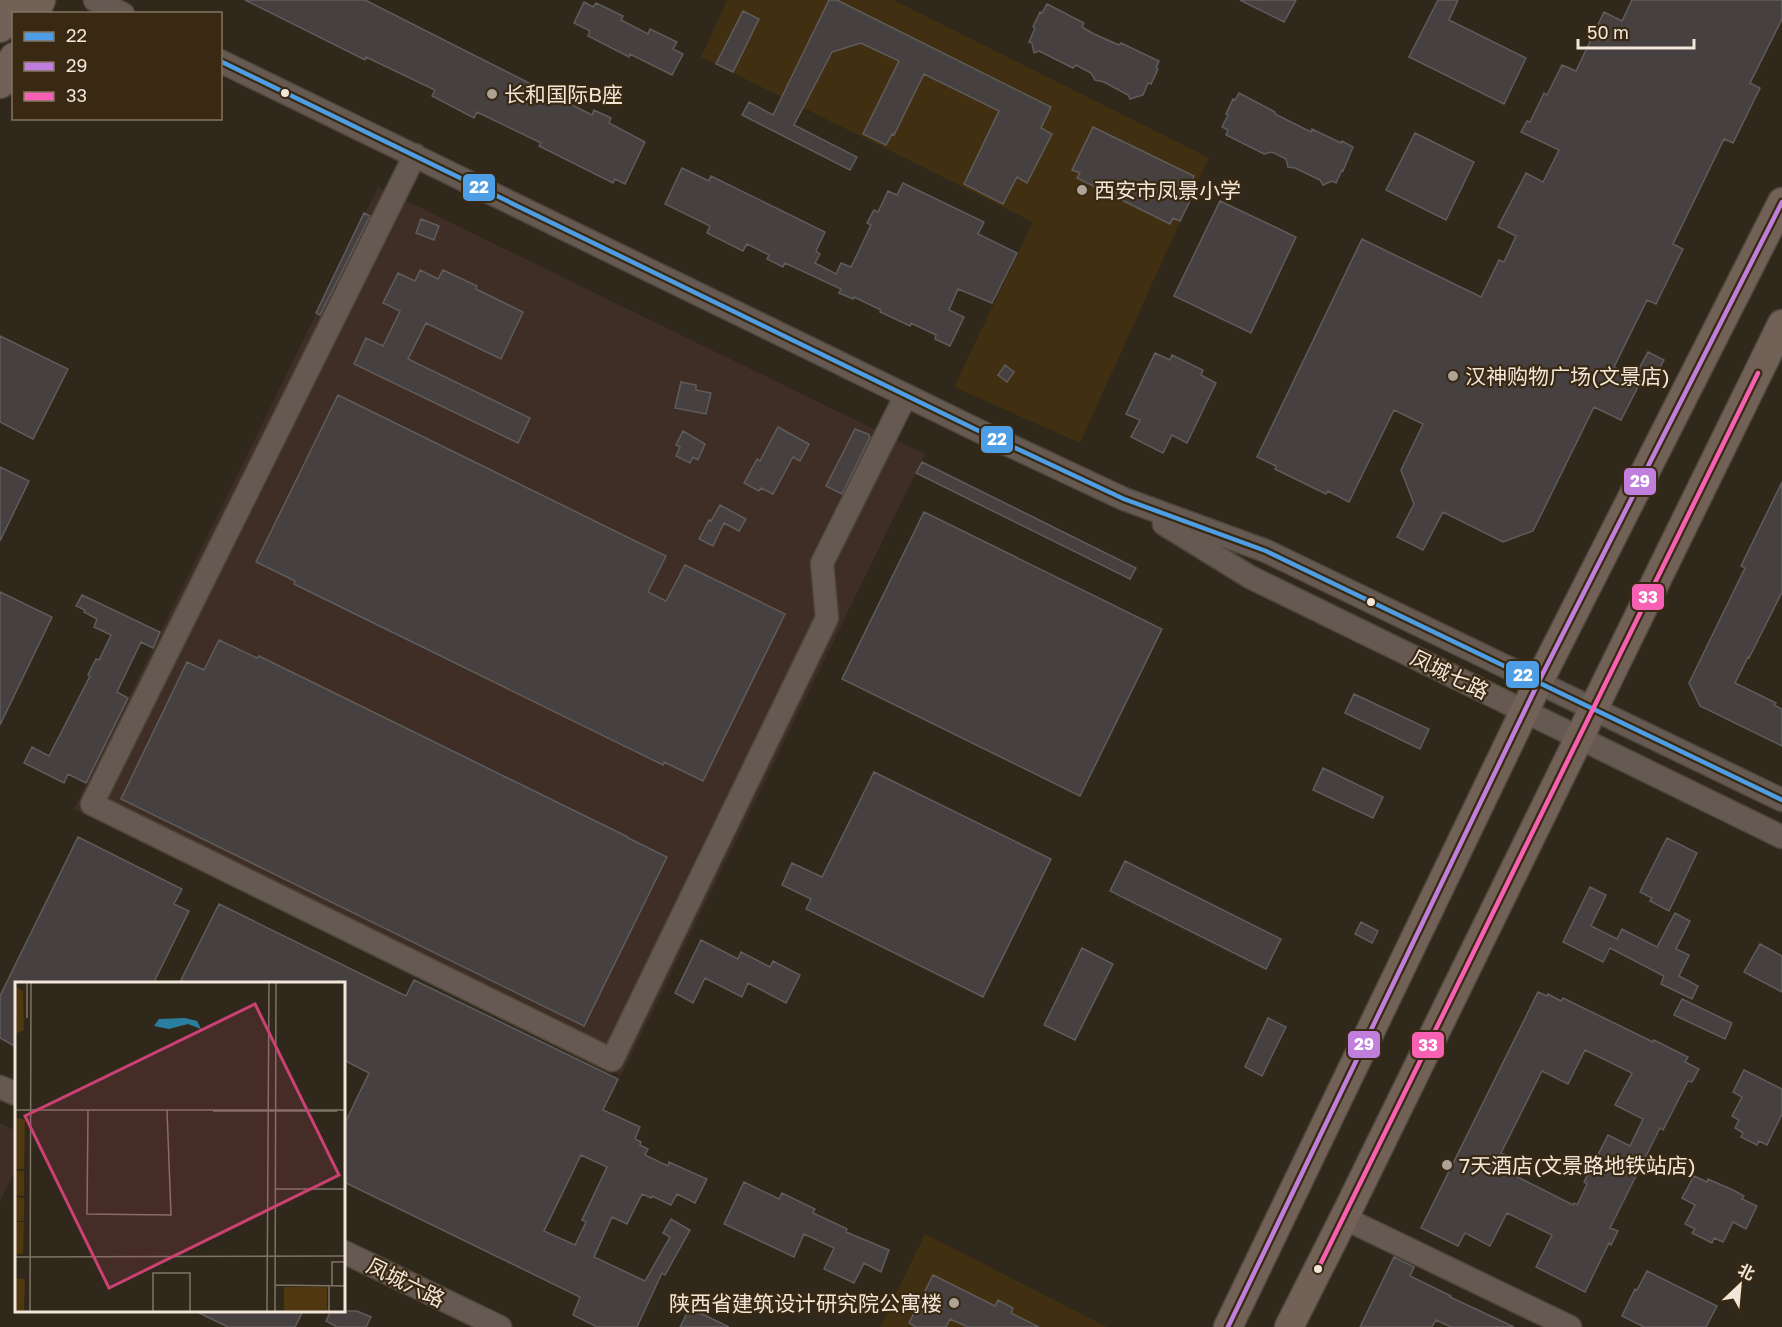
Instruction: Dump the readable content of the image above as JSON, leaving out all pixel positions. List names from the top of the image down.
{
  "streets": {
    "street": ["凤城七路", "凤城六路"]
  },
  "places": [
    "长和国际B座",
    "西安市凤景小学",
    "汉神购物广场(文景店)",
    "7天酒店(文景路地铁站店)",
    "陕西省建筑设计研究院公寓楼"
  ],
  "lines": ["transit line 22", "transit line 29", "transit line 33"],
  "legend": ["22", "29", "33"],
  "scale_bar": "50 m",
  "north": "top right"
}
